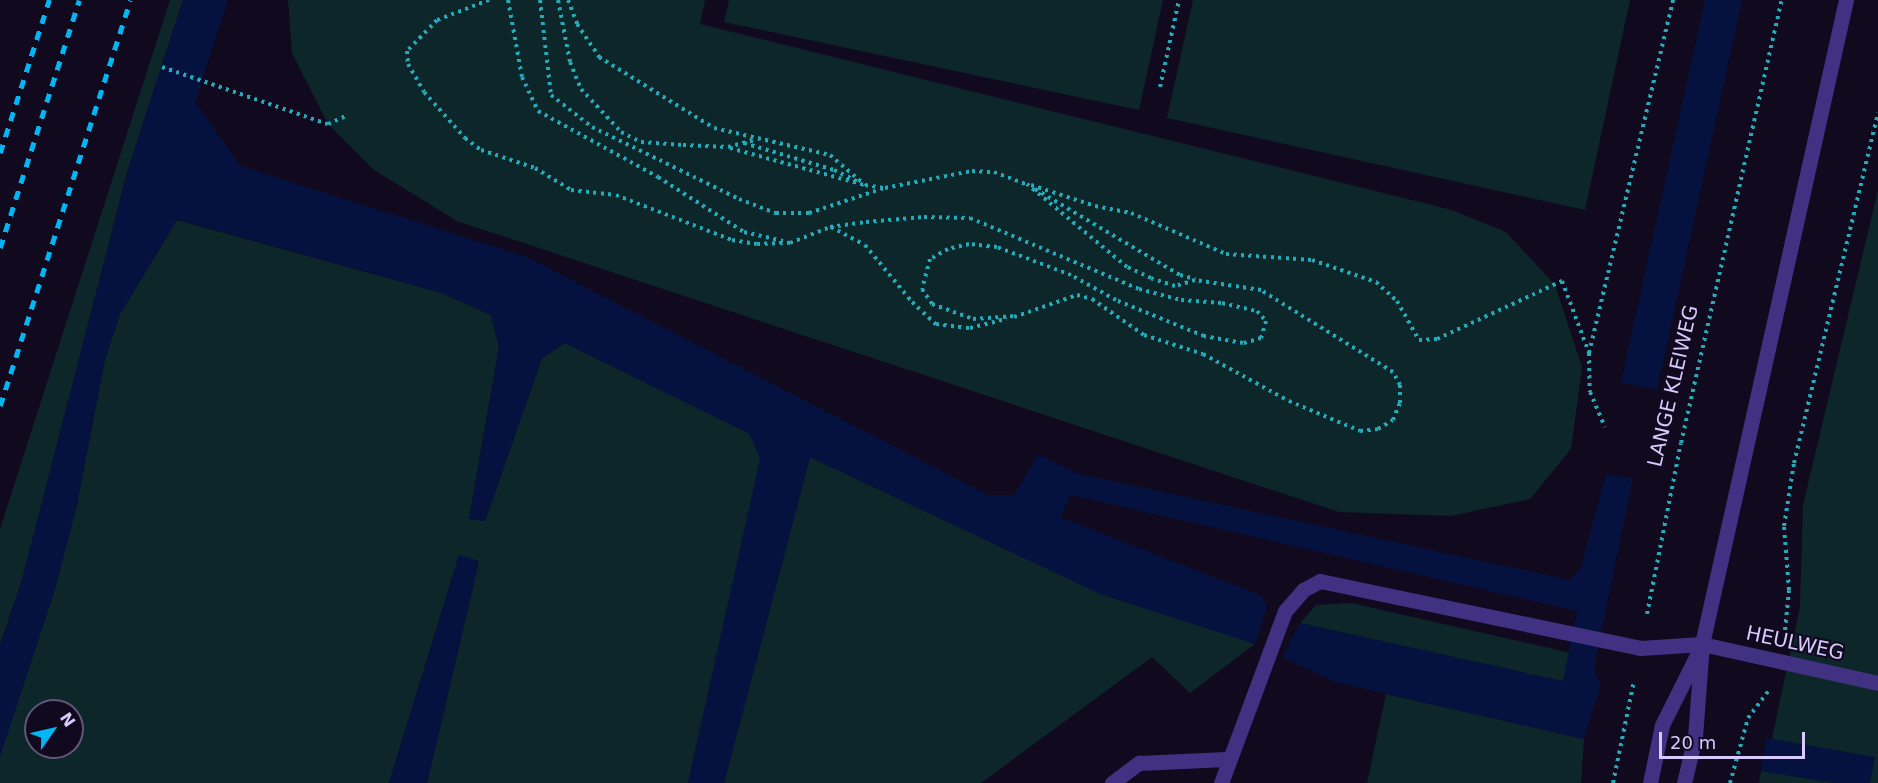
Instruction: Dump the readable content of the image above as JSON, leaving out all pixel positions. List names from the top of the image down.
{
  "streets": {
    "street": ["HEULWEG"],
    "path": ["LANGE KLEIWEG"]
  },
  "crossings": [
    ["LANGE KLEIWEG", "HEULWEG"]
  ],
  "scale_bar": "20 m",
  "north": "top right"
}
